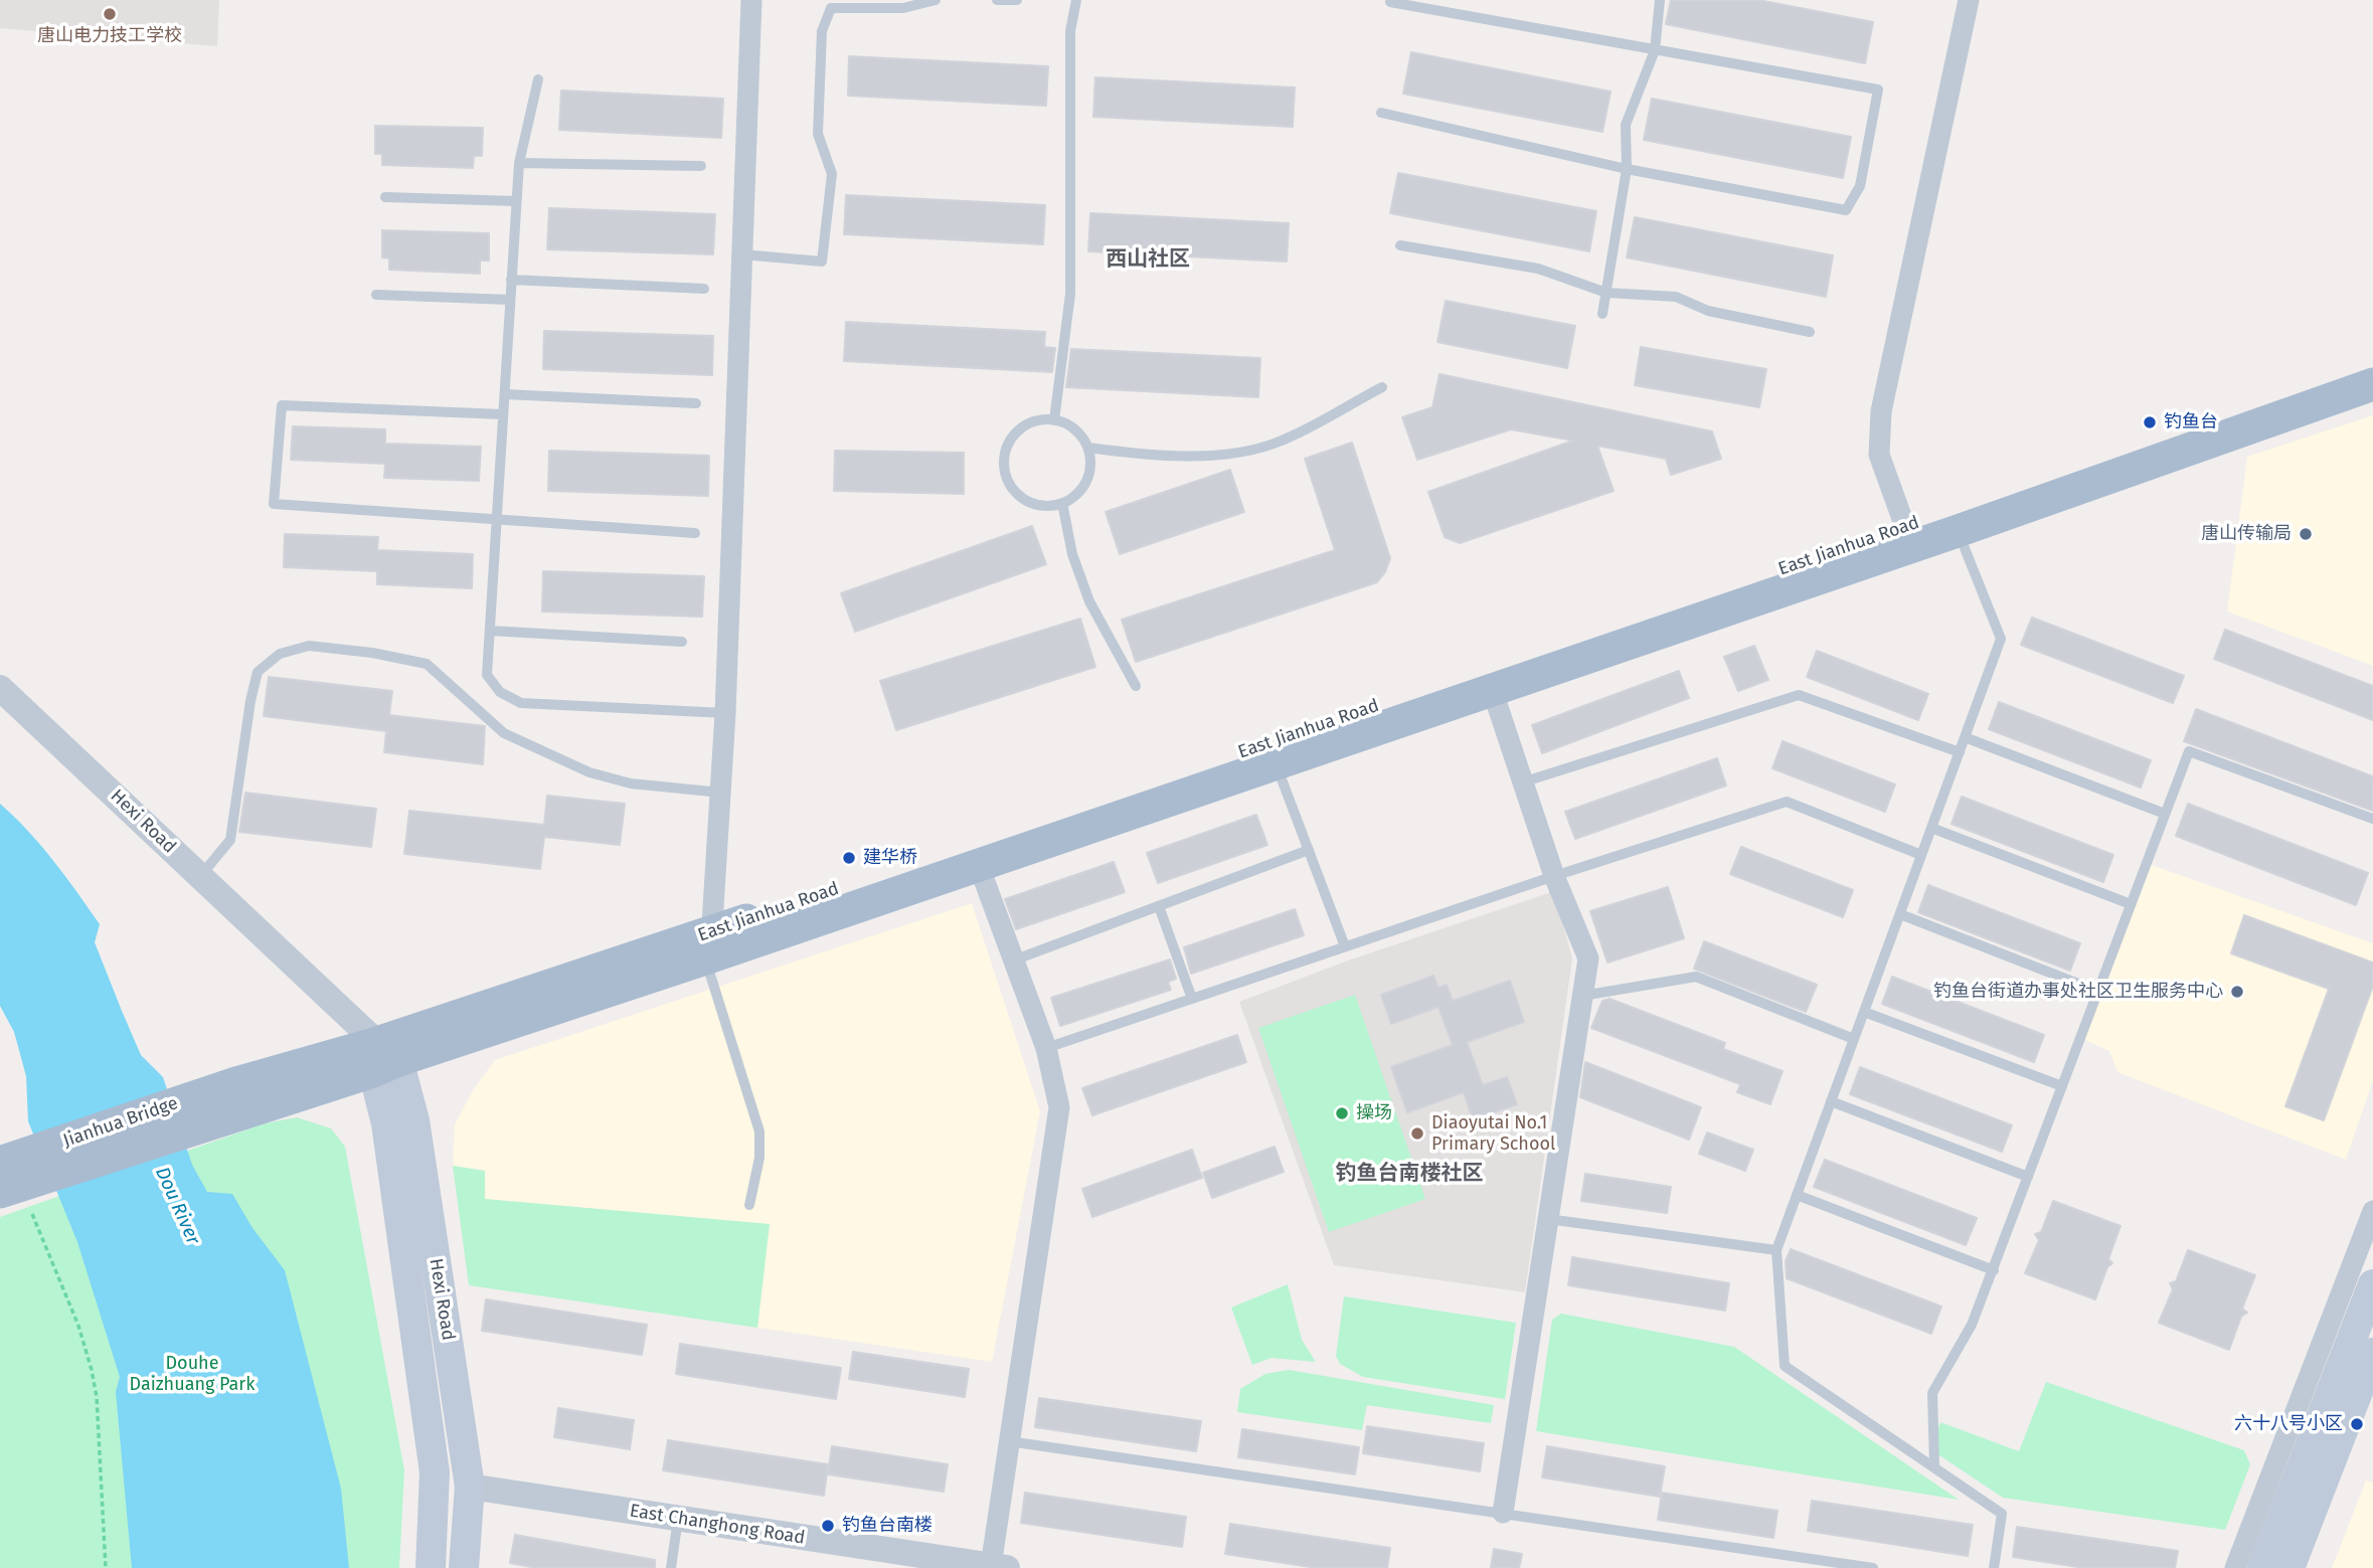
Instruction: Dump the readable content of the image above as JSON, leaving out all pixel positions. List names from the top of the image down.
{
  "streets": {
    "main road": ["East Jianhua Road", "Hexi Road", "Jianhua Bridge"],
    "street": ["East Changhong Road"]
  },
  "crossings": [
    ["East Jianhua Road", "Hexi Road"],
    ["East Jianhua Road", "Jianhua Bridge"],
    ["Hexi Road", "East Changhong Road"]
  ],
  "districts": ["西山社区", "钓鱼台南楼社区"],
  "water": ["Dou River"],
  "parks": ["Douhe Daizhuang Park"],
  "places": [
    "唐山电力技工学校",
    "钓鱼台",
    "唐山传输局",
    "建华桥",
    "钓鱼台街道办事处社区卫生服务中心",
    "操场",
    "Diaoyutai No.1 Primary School",
    "六十八号小区",
    "钓鱼台南楼"
  ]
}
